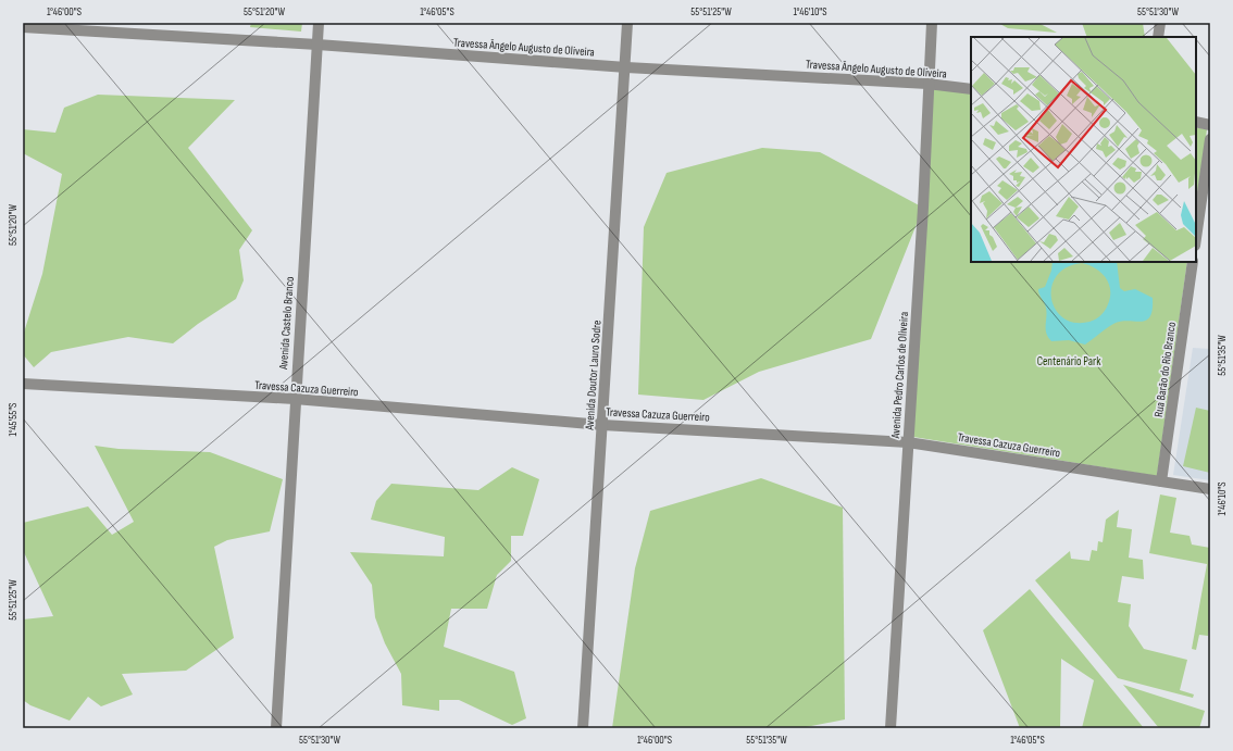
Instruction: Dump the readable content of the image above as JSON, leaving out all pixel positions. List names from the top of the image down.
{
  "streets": {
    "street": [
      "Travessa Ângelo Augusto de Oliveira",
      "Avenida Castelo Branco",
      "Rua Barão do Rio Branco",
      "Avenida Doutor Lauro Sodre",
      "Avenida Pedro Carlos de Oliveira",
      "Travessa Cazuza Guerreiro"
    ]
  },
  "crossings": [
    ["Travessa Ângelo Augusto de Oliveira", "Avenida Castelo Branco"],
    ["Travessa Ângelo Augusto de Oliveira", "Avenida Doutor Lauro Sodre"],
    ["Travessa Ângelo Augusto de Oliveira", "Avenida Pedro Carlos de Oliveira"],
    ["Avenida Castelo Branco", "Travessa Cazuza Guerreiro"],
    ["Rua Barão do Rio Branco", "Travessa Cazuza Guerreiro"],
    ["Avenida Doutor Lauro Sodre", "Travessa Cazuza Guerreiro"],
    ["Avenida Pedro Carlos de Oliveira", "Travessa Cazuza Guerreiro"]
  ],
  "parks": ["Centenário Park"],
  "coordinates": [
    "1°46'00\"S",
    "55°51'20\"W",
    "1°46'05\"S",
    "55°51'25\"W",
    "1°46'10\"S",
    "55°51'30\"W",
    "55°51'35\"W",
    "1°45'55\"S"
  ]
}
